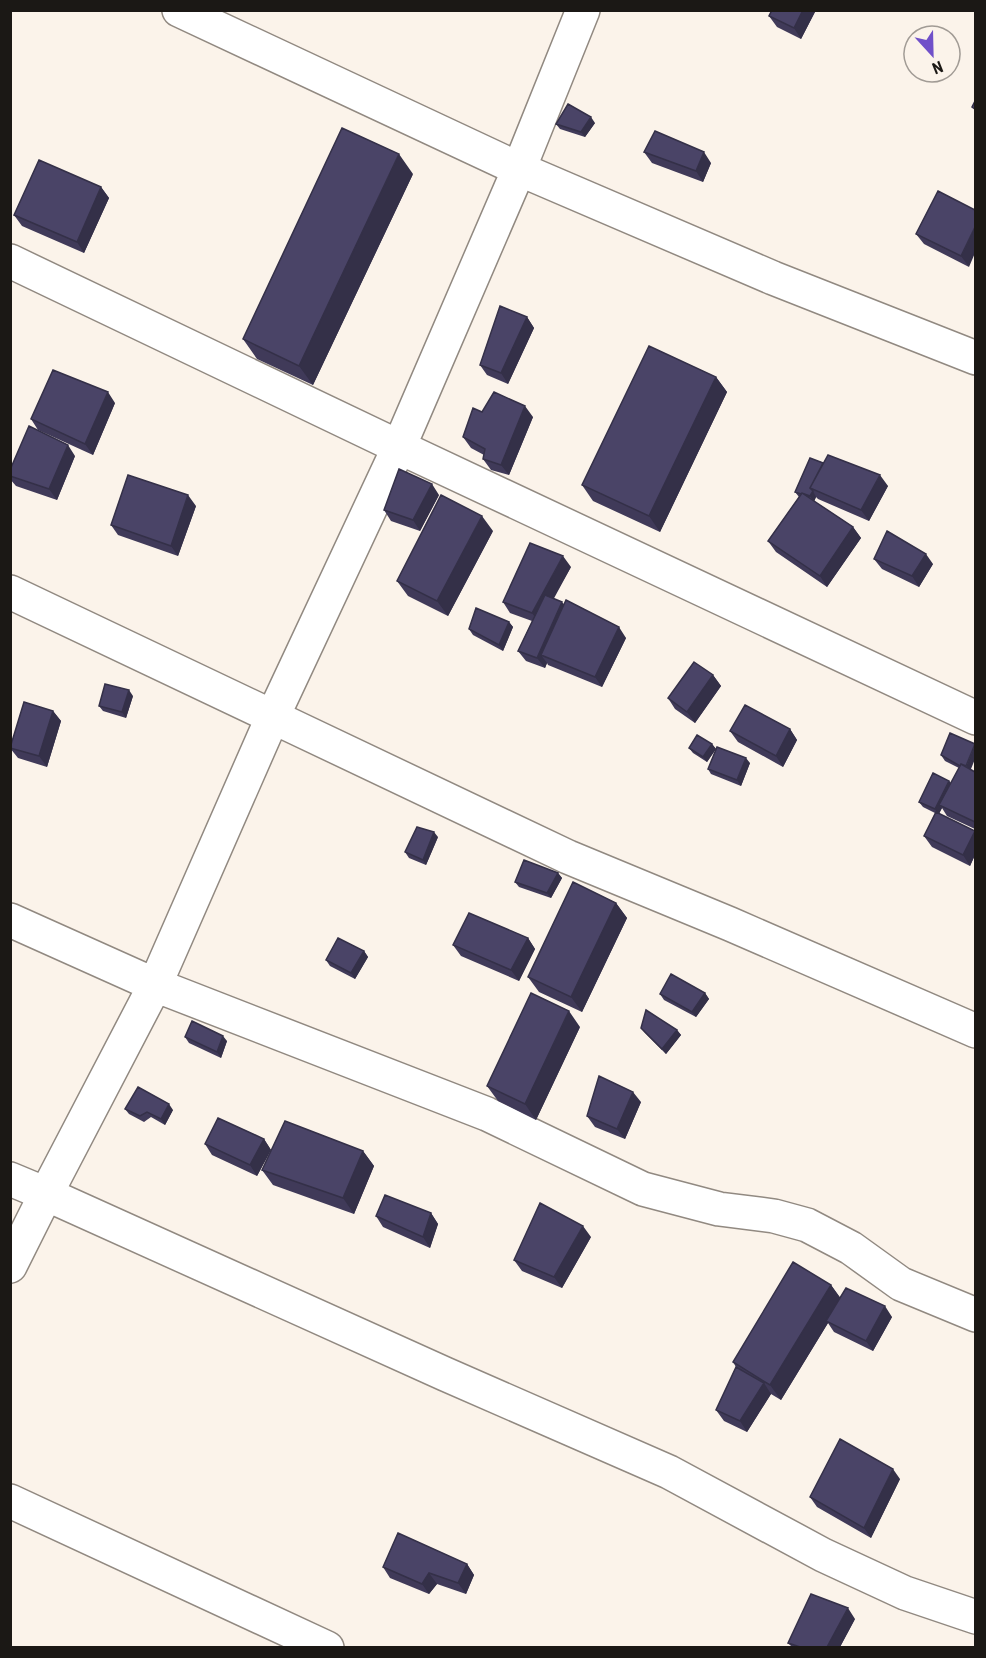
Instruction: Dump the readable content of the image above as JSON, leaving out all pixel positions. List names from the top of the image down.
{
  "north": "bottom"
}
